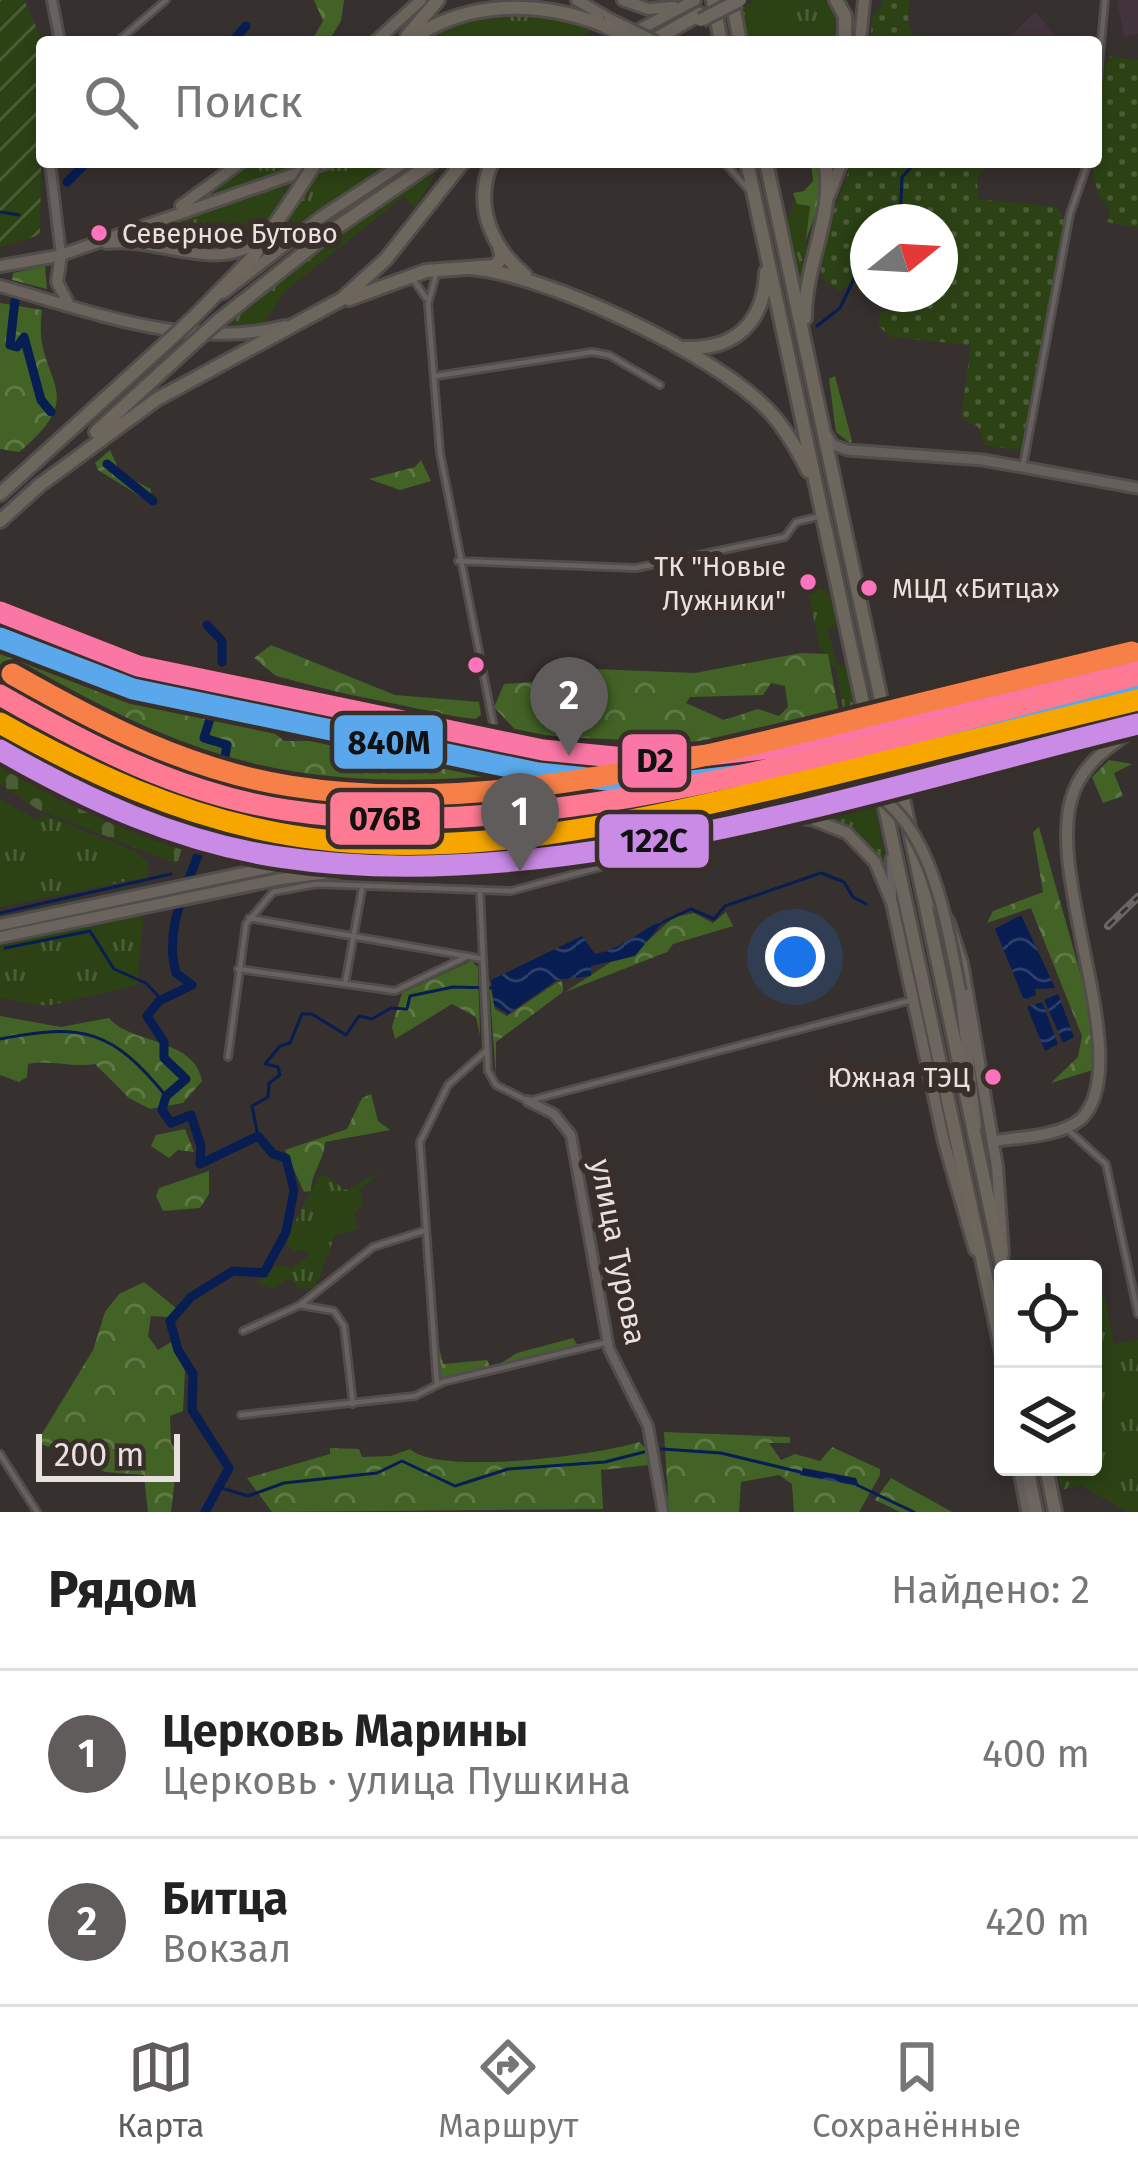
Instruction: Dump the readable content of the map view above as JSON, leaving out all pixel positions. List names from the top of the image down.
{
  "streets": {
    "street": ["улица Турова"]
  },
  "places": [
    "Северное Бутово",
    "ТК \"Новые Лужники\"",
    "МЦД «Битца»",
    "Южная ТЭЦ"
  ],
  "lines": [
    "transit line D2",
    "transit line 840М",
    "transit line 076В",
    "transit line 122С"
  ],
  "scale_bar": "200 m",
  "north": "right",
  "page": {
    "search": "Поиск",
    "pins": ["2", "1"],
    "scale": "200 m",
    "heading": ["Рядом", "Найдено: 2"],
    "list": [
      {
        "mark": "1",
        "name": "Церковь Марины",
        "note": "Церковь · улица Пушкина",
        "value": "400 m"
      },
      {
        "mark": "2",
        "name": "Битца",
        "note": "Вокзал",
        "value": "420 m"
      }
    ],
    "nav": ["Карта", "Маршрут", "Сохранённые"]
  }
}
